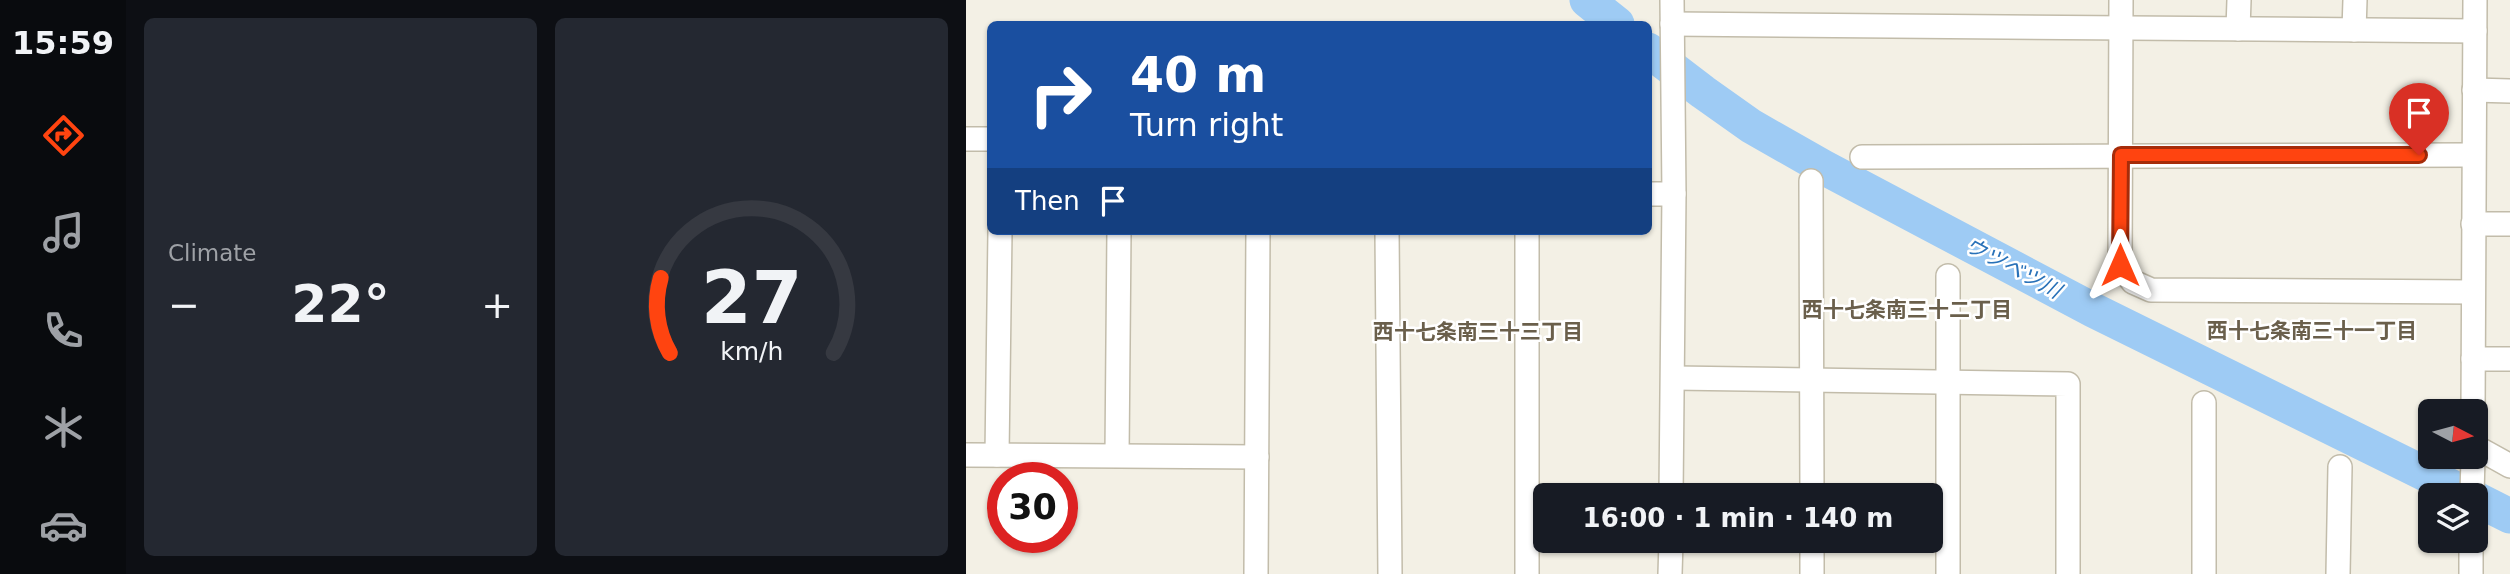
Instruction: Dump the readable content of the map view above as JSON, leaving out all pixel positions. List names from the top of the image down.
{
  "districts": ["西十七条南三十二丁目", "西十七条南三十一丁目", "西十七条南三十三丁目"],
  "water": ["ウツベツ川"],
  "north": "right",
  "page": {
    "tabs": "15:59",
    "tile": "Climate",
    "turn": ["40 m", "Turn right"],
    "then": "Then",
    "heat": ["−", "22°", "+"],
    "limit": "30",
    "trip": "16:00 · 1 min · 140 m",
    "gauge": ["27", "km/h"]
  }
}
